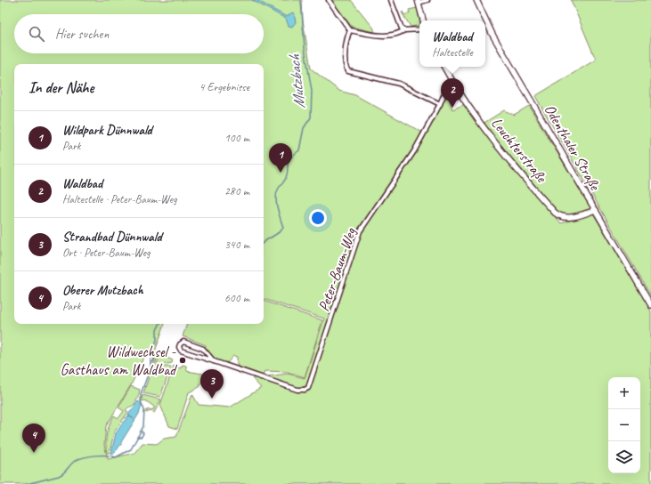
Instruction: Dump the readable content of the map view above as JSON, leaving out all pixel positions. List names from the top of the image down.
{
  "streets": {
    "main road": ["Odenthaler Straße", "Leuchterstraße"],
    "street": ["Peter-Baum-Weg"]
  },
  "crossings": [
    ["Odenthaler Straße", "Leuchterstraße"],
    ["Leuchterstraße", "Peter-Baum-Weg"]
  ],
  "water": ["Mutzbach"],
  "places": ["Wildwechsel - Gasthaus am Waldbad"],
  "page": {
    "search": "Hier suchen",
    "popup": ["Waldbad", "Haltestelle"],
    "heading": ["In der Nähe", "4 Ergebnisse"],
    "pins": [
      "2",
      "1",
      "3",
      "4"
    ],
    "list": [
      {
        "mark": "1",
        "name": "Wildpark Dünnwald",
        "note": "Park",
        "value": "100 m"
      },
      {
        "mark": "2",
        "name": "Waldbad",
        "note": "Haltestelle · Peter-Baum-Weg",
        "value": "280 m"
      },
      {
        "mark": "3",
        "name": "Strandbad Dünnwald",
        "note": "Ort · Peter-Baum-Weg",
        "value": "340 m"
      },
      {
        "mark": "4",
        "name": "Oberer Mutzbach",
        "note": "Park",
        "value": "600 m"
      }
    ],
    "map_buttons": ["+", "−"]
  }
}
